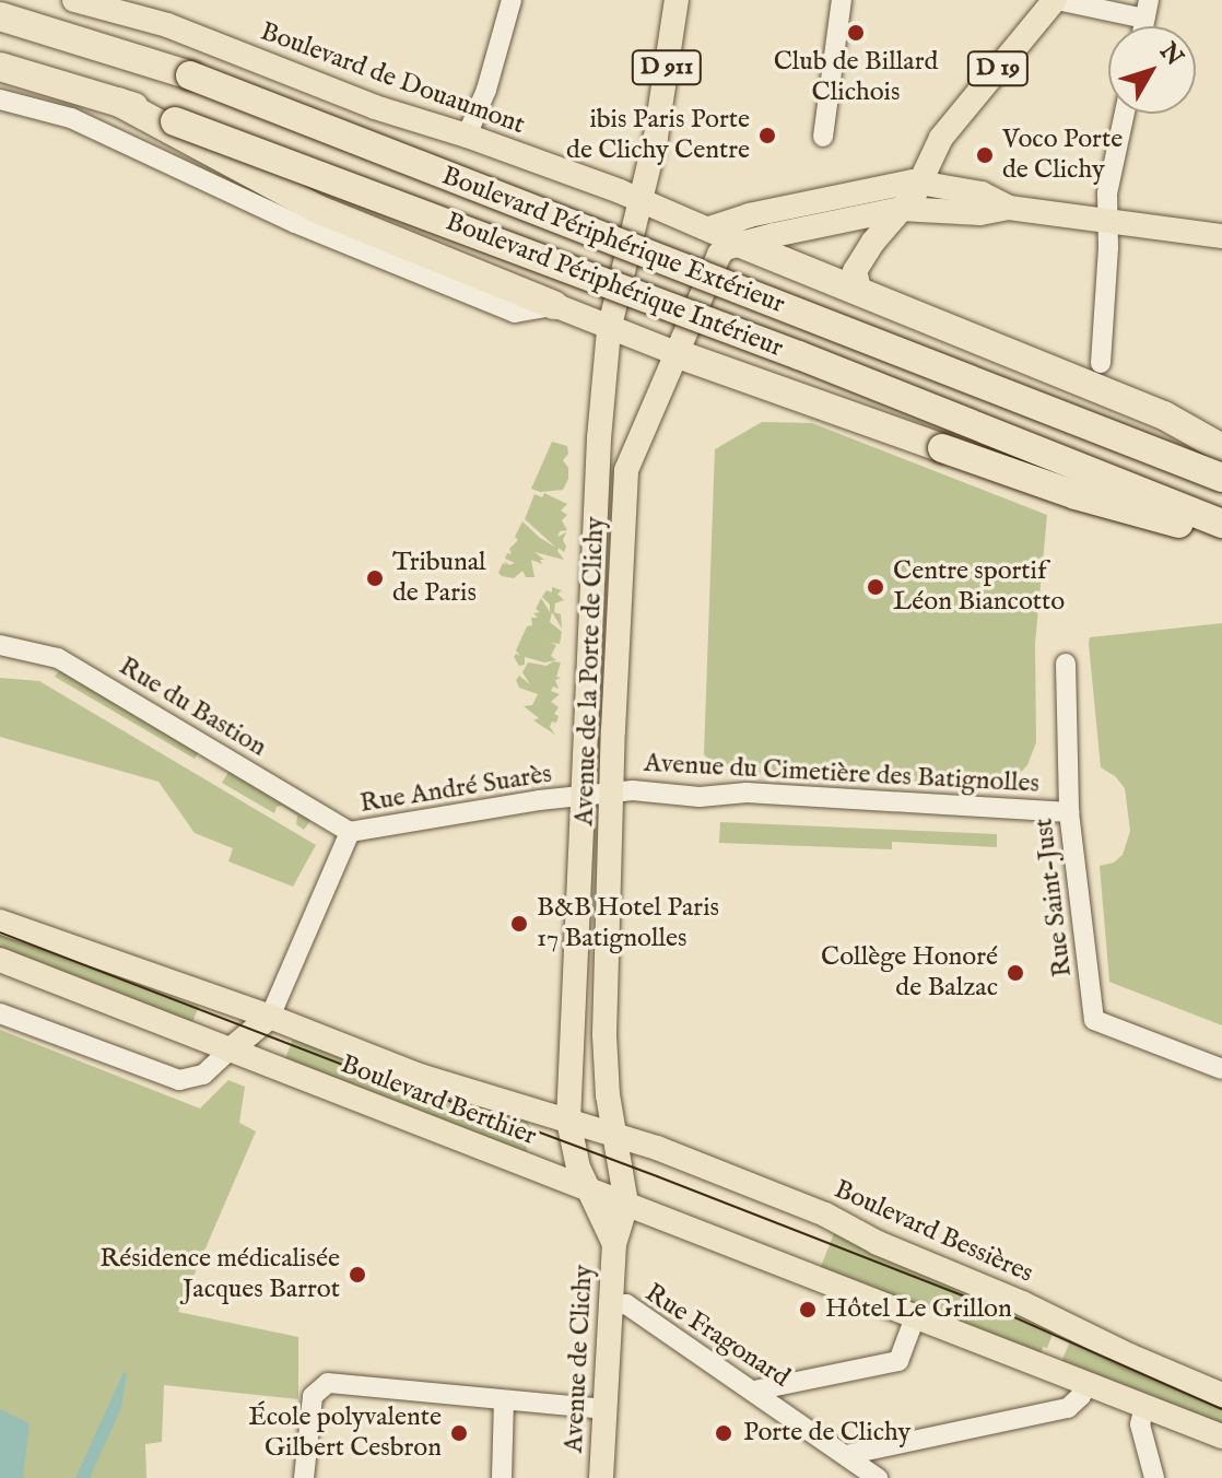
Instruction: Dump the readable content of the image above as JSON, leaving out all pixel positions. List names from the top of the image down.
{
  "streets": {
    "highway": ["Boulevard Périphérique Extérieur", "Boulevard Périphérique Intérieur"],
    "main road": [
      "D 911",
      "D 19",
      "Boulevard de Douaumont",
      "Avenue de la Porte de Clichy",
      "Boulevard Berthier",
      "Boulevard Bessières",
      "Avenue de Clichy"
    ],
    "street": [
      "Rue du Bastion",
      "Avenue du Cimetière des Batignolles",
      "Rue André Suarès",
      "Rue Saint-Just",
      "Rue Fragonard"
    ]
  },
  "crossings": [
    ["D 911", "Boulevard de Douaumont"],
    ["D 911", "Avenue de la Porte de Clichy"],
    ["Boulevard de Douaumont", "Avenue de la Porte de Clichy"],
    ["Avenue de la Porte de Clichy", "Avenue du Cimetière des Batignolles"],
    ["Avenue de la Porte de Clichy", "Rue André Suarès"],
    ["Avenue de la Porte de Clichy", "Boulevard Berthier"],
    ["Avenue de la Porte de Clichy", "Boulevard Bessières"],
    ["Avenue de la Porte de Clichy", "Avenue de Clichy"],
    ["Rue du Bastion", "Rue André Suarès"],
    ["Avenue du Cimetière des Batignolles", "Rue André Suarès"],
    ["Avenue du Cimetière des Batignolles", "Rue Saint-Just"],
    ["Rue André Suarès", "Boulevard Berthier"],
    ["Boulevard Berthier", "Boulevard Bessières"],
    ["Boulevard Berthier", "Avenue de Clichy"],
    ["Rue Fragonard", "Avenue de Clichy"]
  ],
  "places": [
    "Club de Billard Clichois",
    "ibis Paris Porte de Clichy Centre",
    "Voco Porte de Clichy",
    "Tribunal de Paris",
    "Centre sportif Léon Biancotto",
    "B&B Hotel Paris 17 Batignolles",
    "Collège Honoré de Balzac",
    "Résidence médicalisée Jacques Barrot",
    "Hôtel Le Grillon",
    "École polyvalente Gilbert Cesbron",
    "Porte de Clichy"
  ],
  "north": "top right"
}
